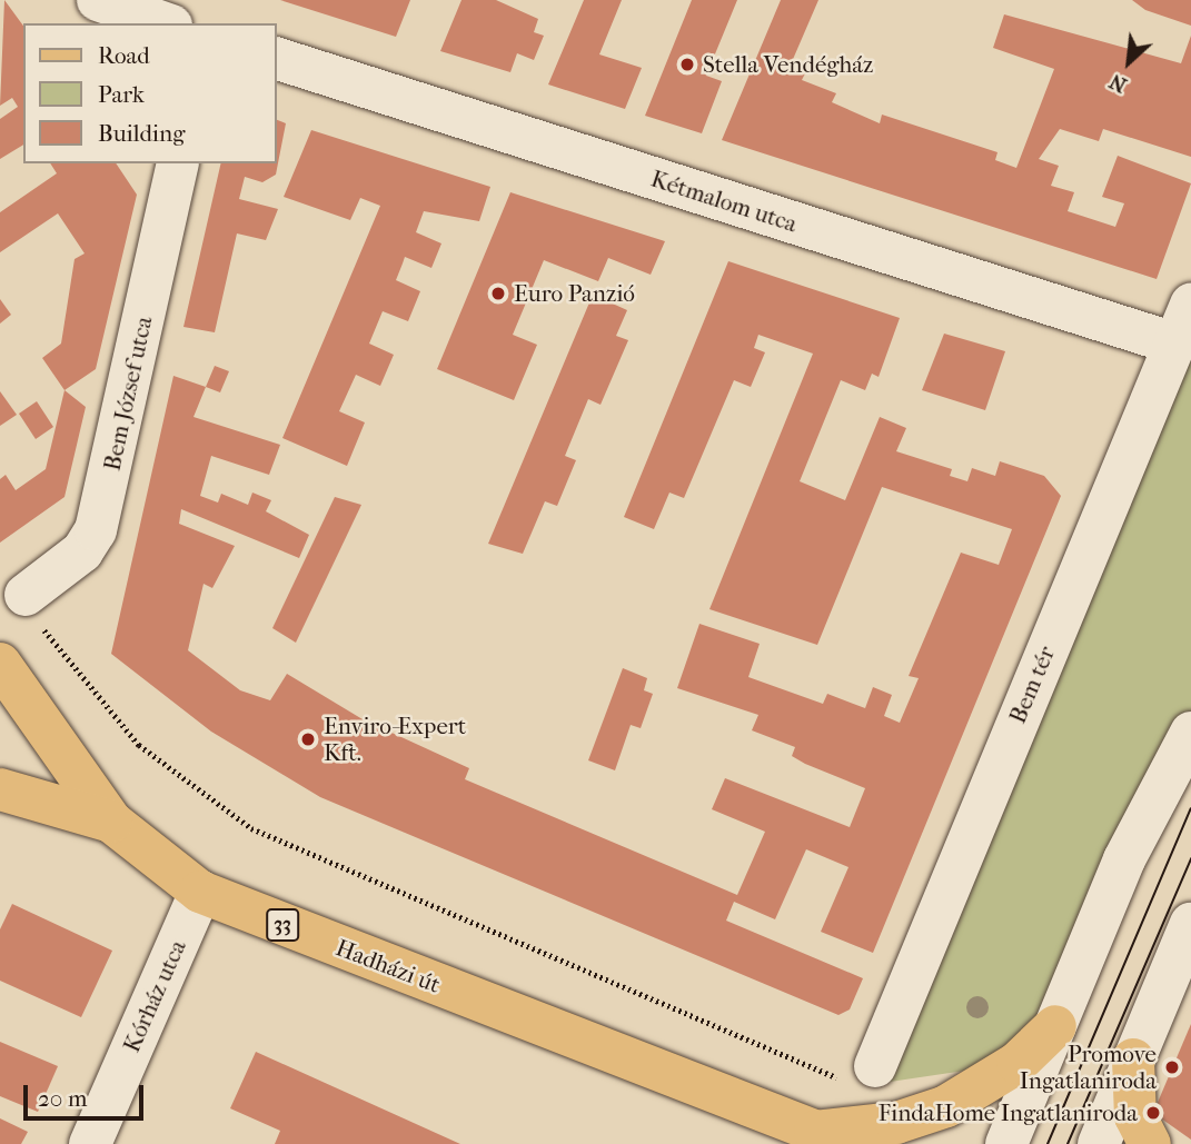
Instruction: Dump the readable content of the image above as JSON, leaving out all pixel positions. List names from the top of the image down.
{
  "streets": {
    "main road": ["33", "Hadházi út"],
    "street": [
      "Kétmalom utca",
      "Bem József utca",
      "Bem tér",
      "Kórház utca"
    ]
  },
  "crossings": [
    ["Kétmalom utca", "Bem tér"],
    ["Hadházi út", "Kórház utca"]
  ],
  "places": [
    "Stella Vendégház",
    "Euro Panzió",
    "Enviro-Expert Kft.",
    "Promove Ingatlaniroda",
    "FindaHome Ingatlaniroda"
  ],
  "legend": ["Road", "Park", "Building"],
  "scale_bar": "20 m",
  "north": "bottom left"
}
